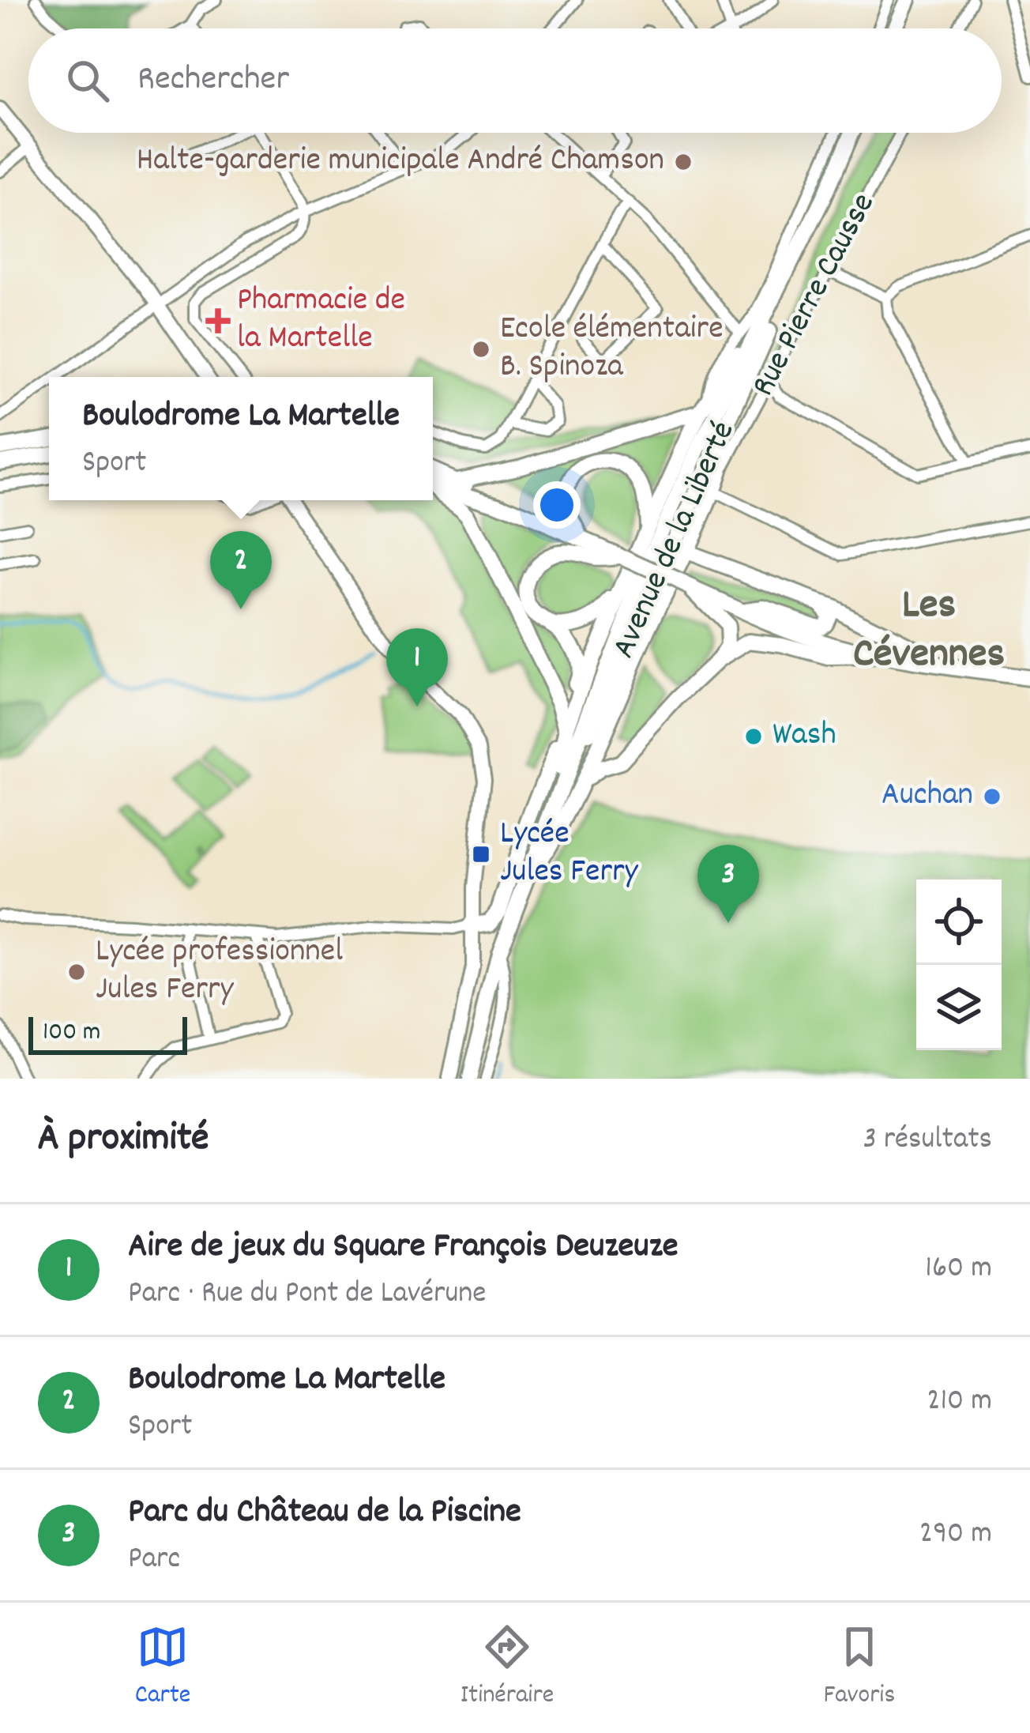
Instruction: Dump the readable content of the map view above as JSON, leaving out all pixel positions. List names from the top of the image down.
{
  "streets": {
    "main road": ["Avenue de la Liberté"],
    "street": ["Rue Pierre Causse"]
  },
  "districts": ["Les Cévennes"],
  "places": {
    "other": [
      "Halte-garderie municipale André Chamson",
      "Ecole élémentaire B. Spinoza",
      "Wash",
      "Auchan",
      "Lycée professionnel Jules Ferry"
    ],
    "health": ["Pharmacie de la Martelle"],
    "transit": ["Lycée Jules Ferry"]
  },
  "scale_bar": "100 m",
  "page": {
    "search": "Rechercher",
    "popup": ["Boulodrome La Martelle", "Sport"],
    "pins": ["2", "1", "3"],
    "scale": "100 m",
    "heading": ["À proximité", "3 résultats"],
    "list": [
      {
        "mark": "1",
        "name": "Aire de jeux du Square François Deuzeuze",
        "note": "Parc · Rue du Pont de Lavérune",
        "value": "160 m"
      },
      {
        "mark": "2",
        "name": "Boulodrome La Martelle",
        "note": "Sport",
        "value": "210 m"
      },
      {
        "mark": "3",
        "name": "Parc du Château de la Piscine",
        "note": "Parc",
        "value": "290 m"
      }
    ],
    "nav": ["Carte", "Itinéraire", "Favoris"]
  }
}
